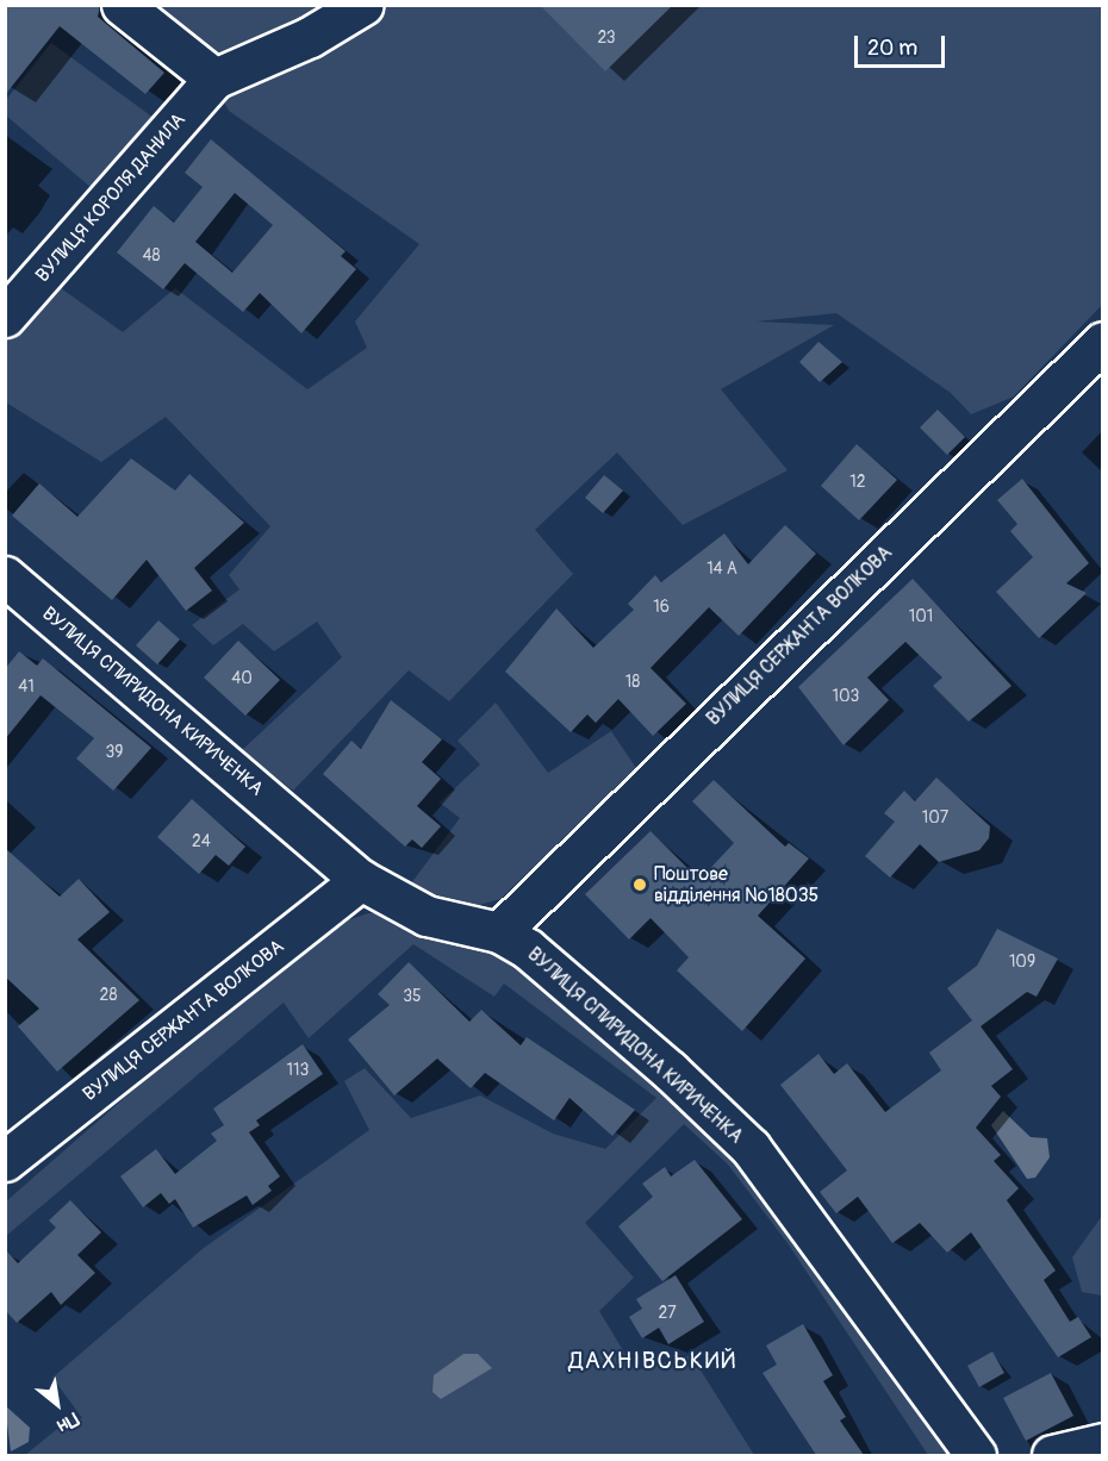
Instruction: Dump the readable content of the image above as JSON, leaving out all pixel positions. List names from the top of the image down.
{
  "streets": {
    "street": ["ВУЛИЦЯ КОРОЛЯ ДАНИЛА", "ВУЛИЦЯ СЕРЖАНТА ВОЛКОВА", "ВУЛИЦЯ СПИРИДОНА КИРИЧЕНКА"]
  },
  "crossings": [
    ["ВУЛИЦЯ СЕРЖАНТА ВОЛКОВА", "ВУЛИЦЯ СПИРИДОНА КИРИЧЕНКА"]
  ],
  "districts": ["ДАХНІВСЬКИЙ"],
  "places": ["Поштове відділення №18035"],
  "house_numbers": [
    "23",
    "48",
    "12",
    "14 А",
    "16",
    "101",
    "40",
    "18",
    "41",
    "103",
    "39",
    "107",
    "24",
    "109",
    "28",
    "35",
    "113",
    "27"
  ],
  "scale_bar": "20 m",
  "north": "bottom right"
}
